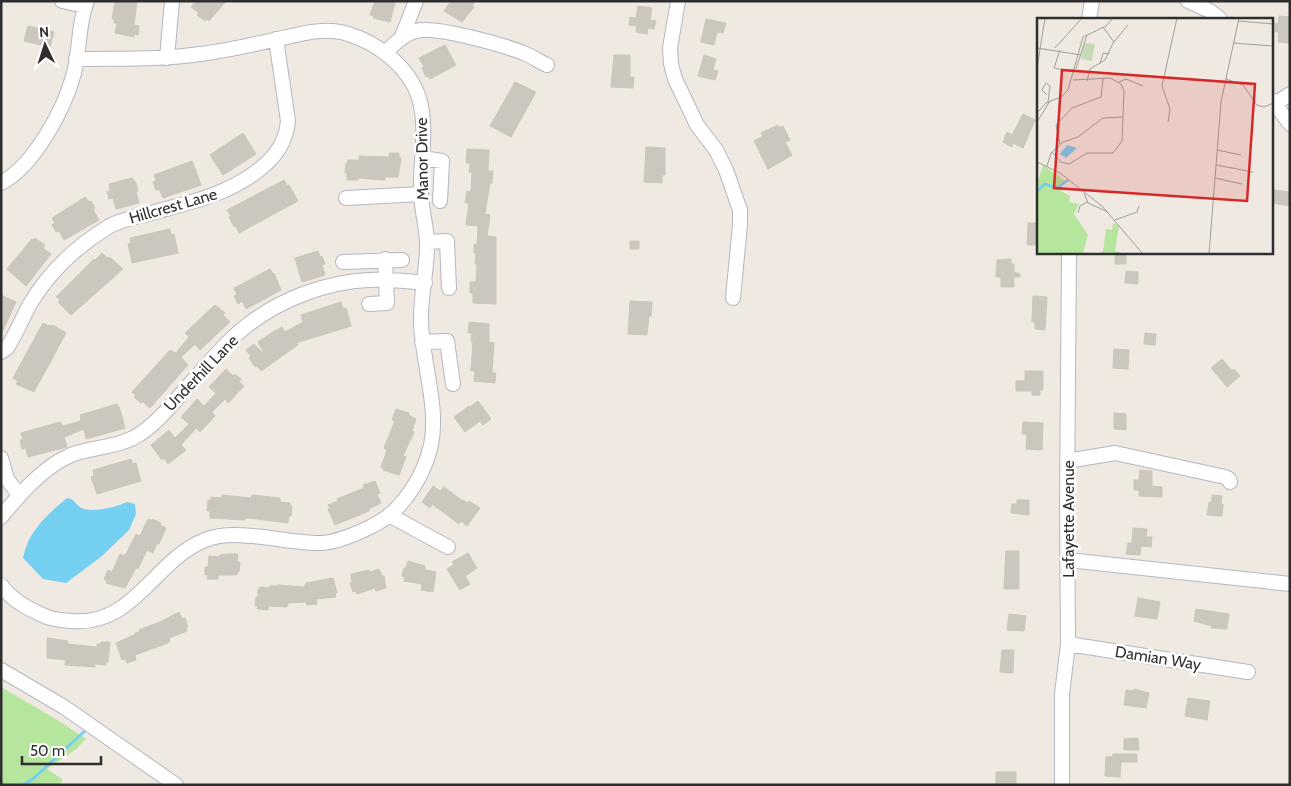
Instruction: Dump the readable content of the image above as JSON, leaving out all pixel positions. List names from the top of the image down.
{
  "streets": {
    "street": [
      "Manor Drive",
      "Hillcrest Lane",
      "Underhill Lane",
      "Lafayette Avenue",
      "Damian Way"
    ]
  },
  "crossings": [
    ["Manor Drive", "Hillcrest Lane"],
    ["Manor Drive", "Underhill Lane"],
    ["Lafayette Avenue", "Damian Way"]
  ],
  "scale_bar": "50 m",
  "north": "top"
}
